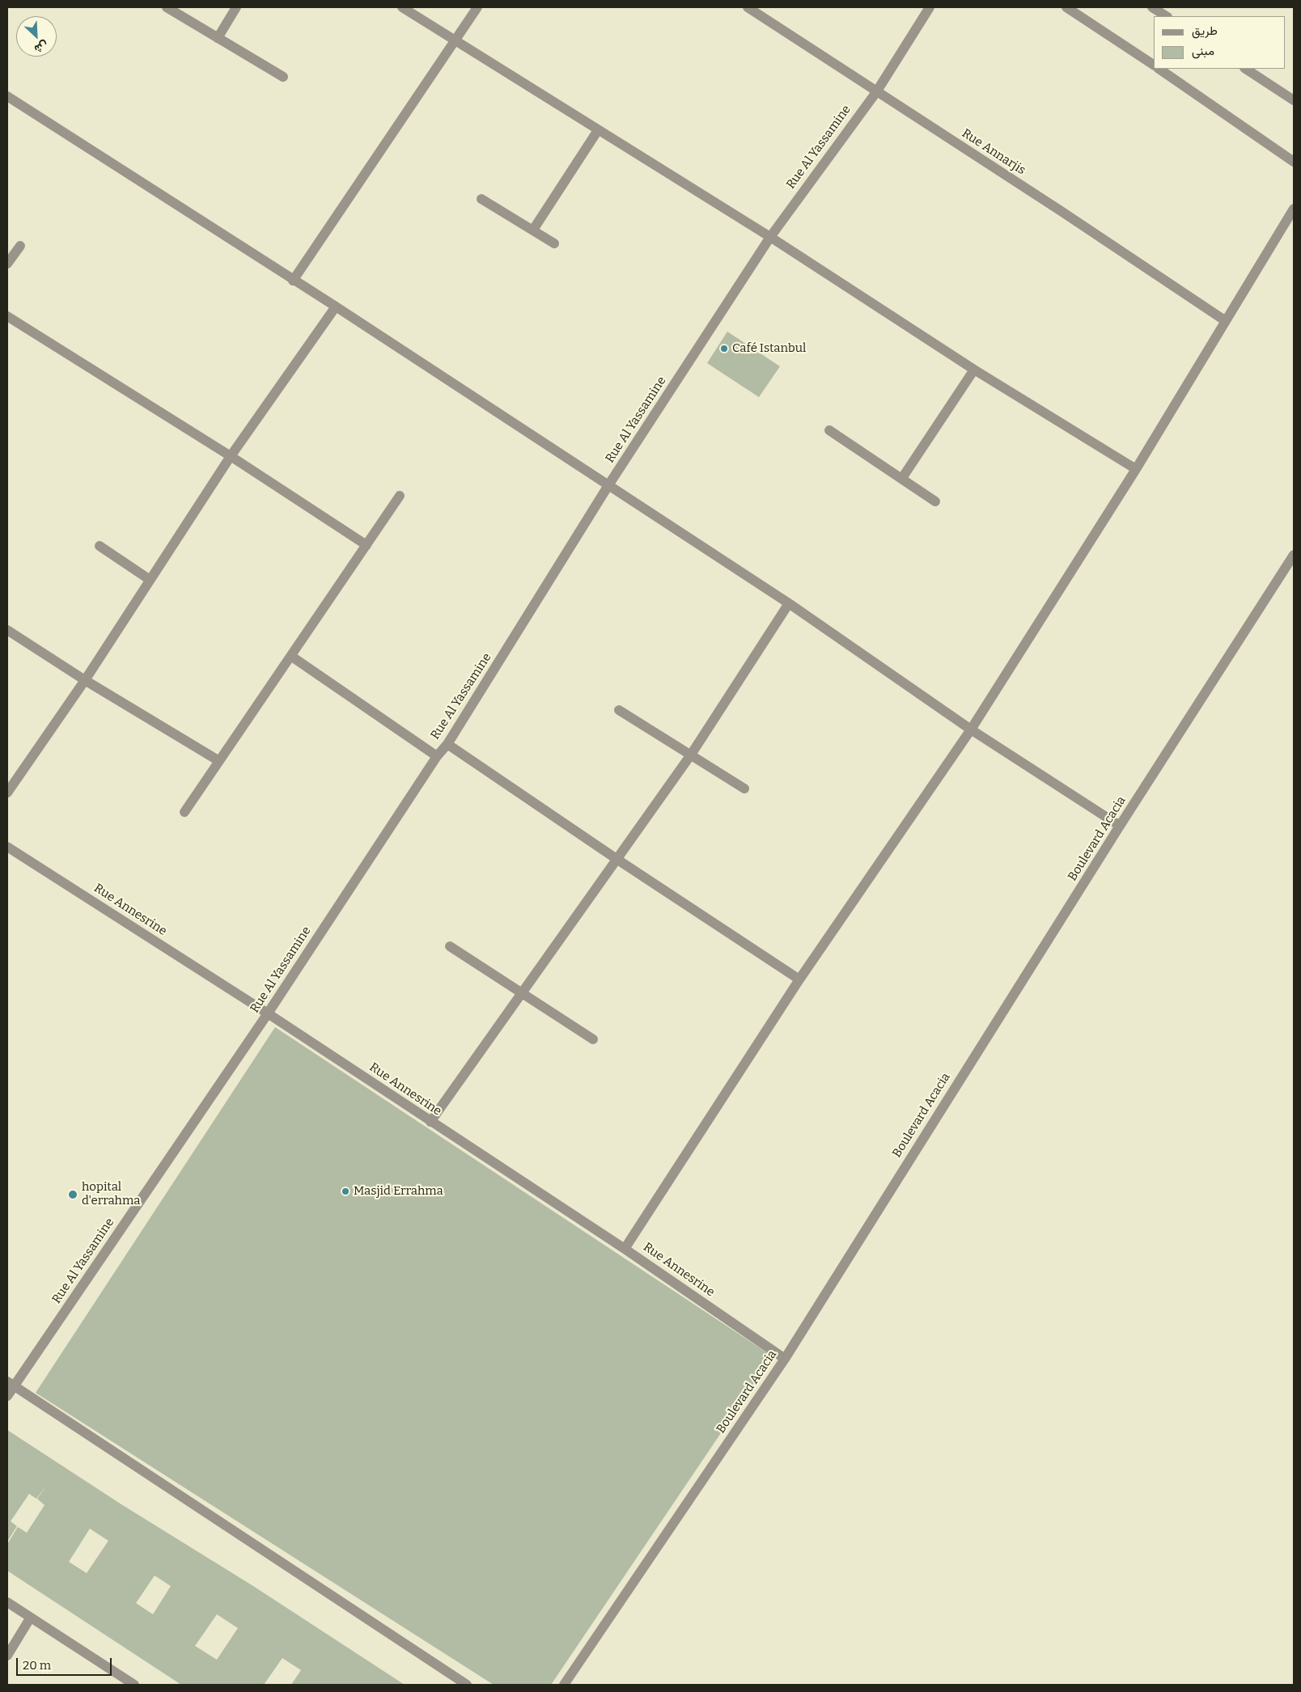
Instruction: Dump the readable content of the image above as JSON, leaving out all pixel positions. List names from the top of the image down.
{
  "streets": {
    "street": [
      "Rue Al Yassamine",
      "Rue Annarjis",
      "Boulevard Acacia",
      "Rue Annesrine"
    ]
  },
  "crossings": [
    ["Rue Al Yassamine", "Rue Annarjis"],
    ["Rue Al Yassamine", "Rue Annesrine"],
    ["Boulevard Acacia", "Rue Annesrine"]
  ],
  "places": ["Café Istanbul", "Masjid Errahma", "hopital d'errahma"],
  "legend": ["طريق", "مبنى"],
  "scale_bar": "20 m",
  "north": "bottom right"
}
